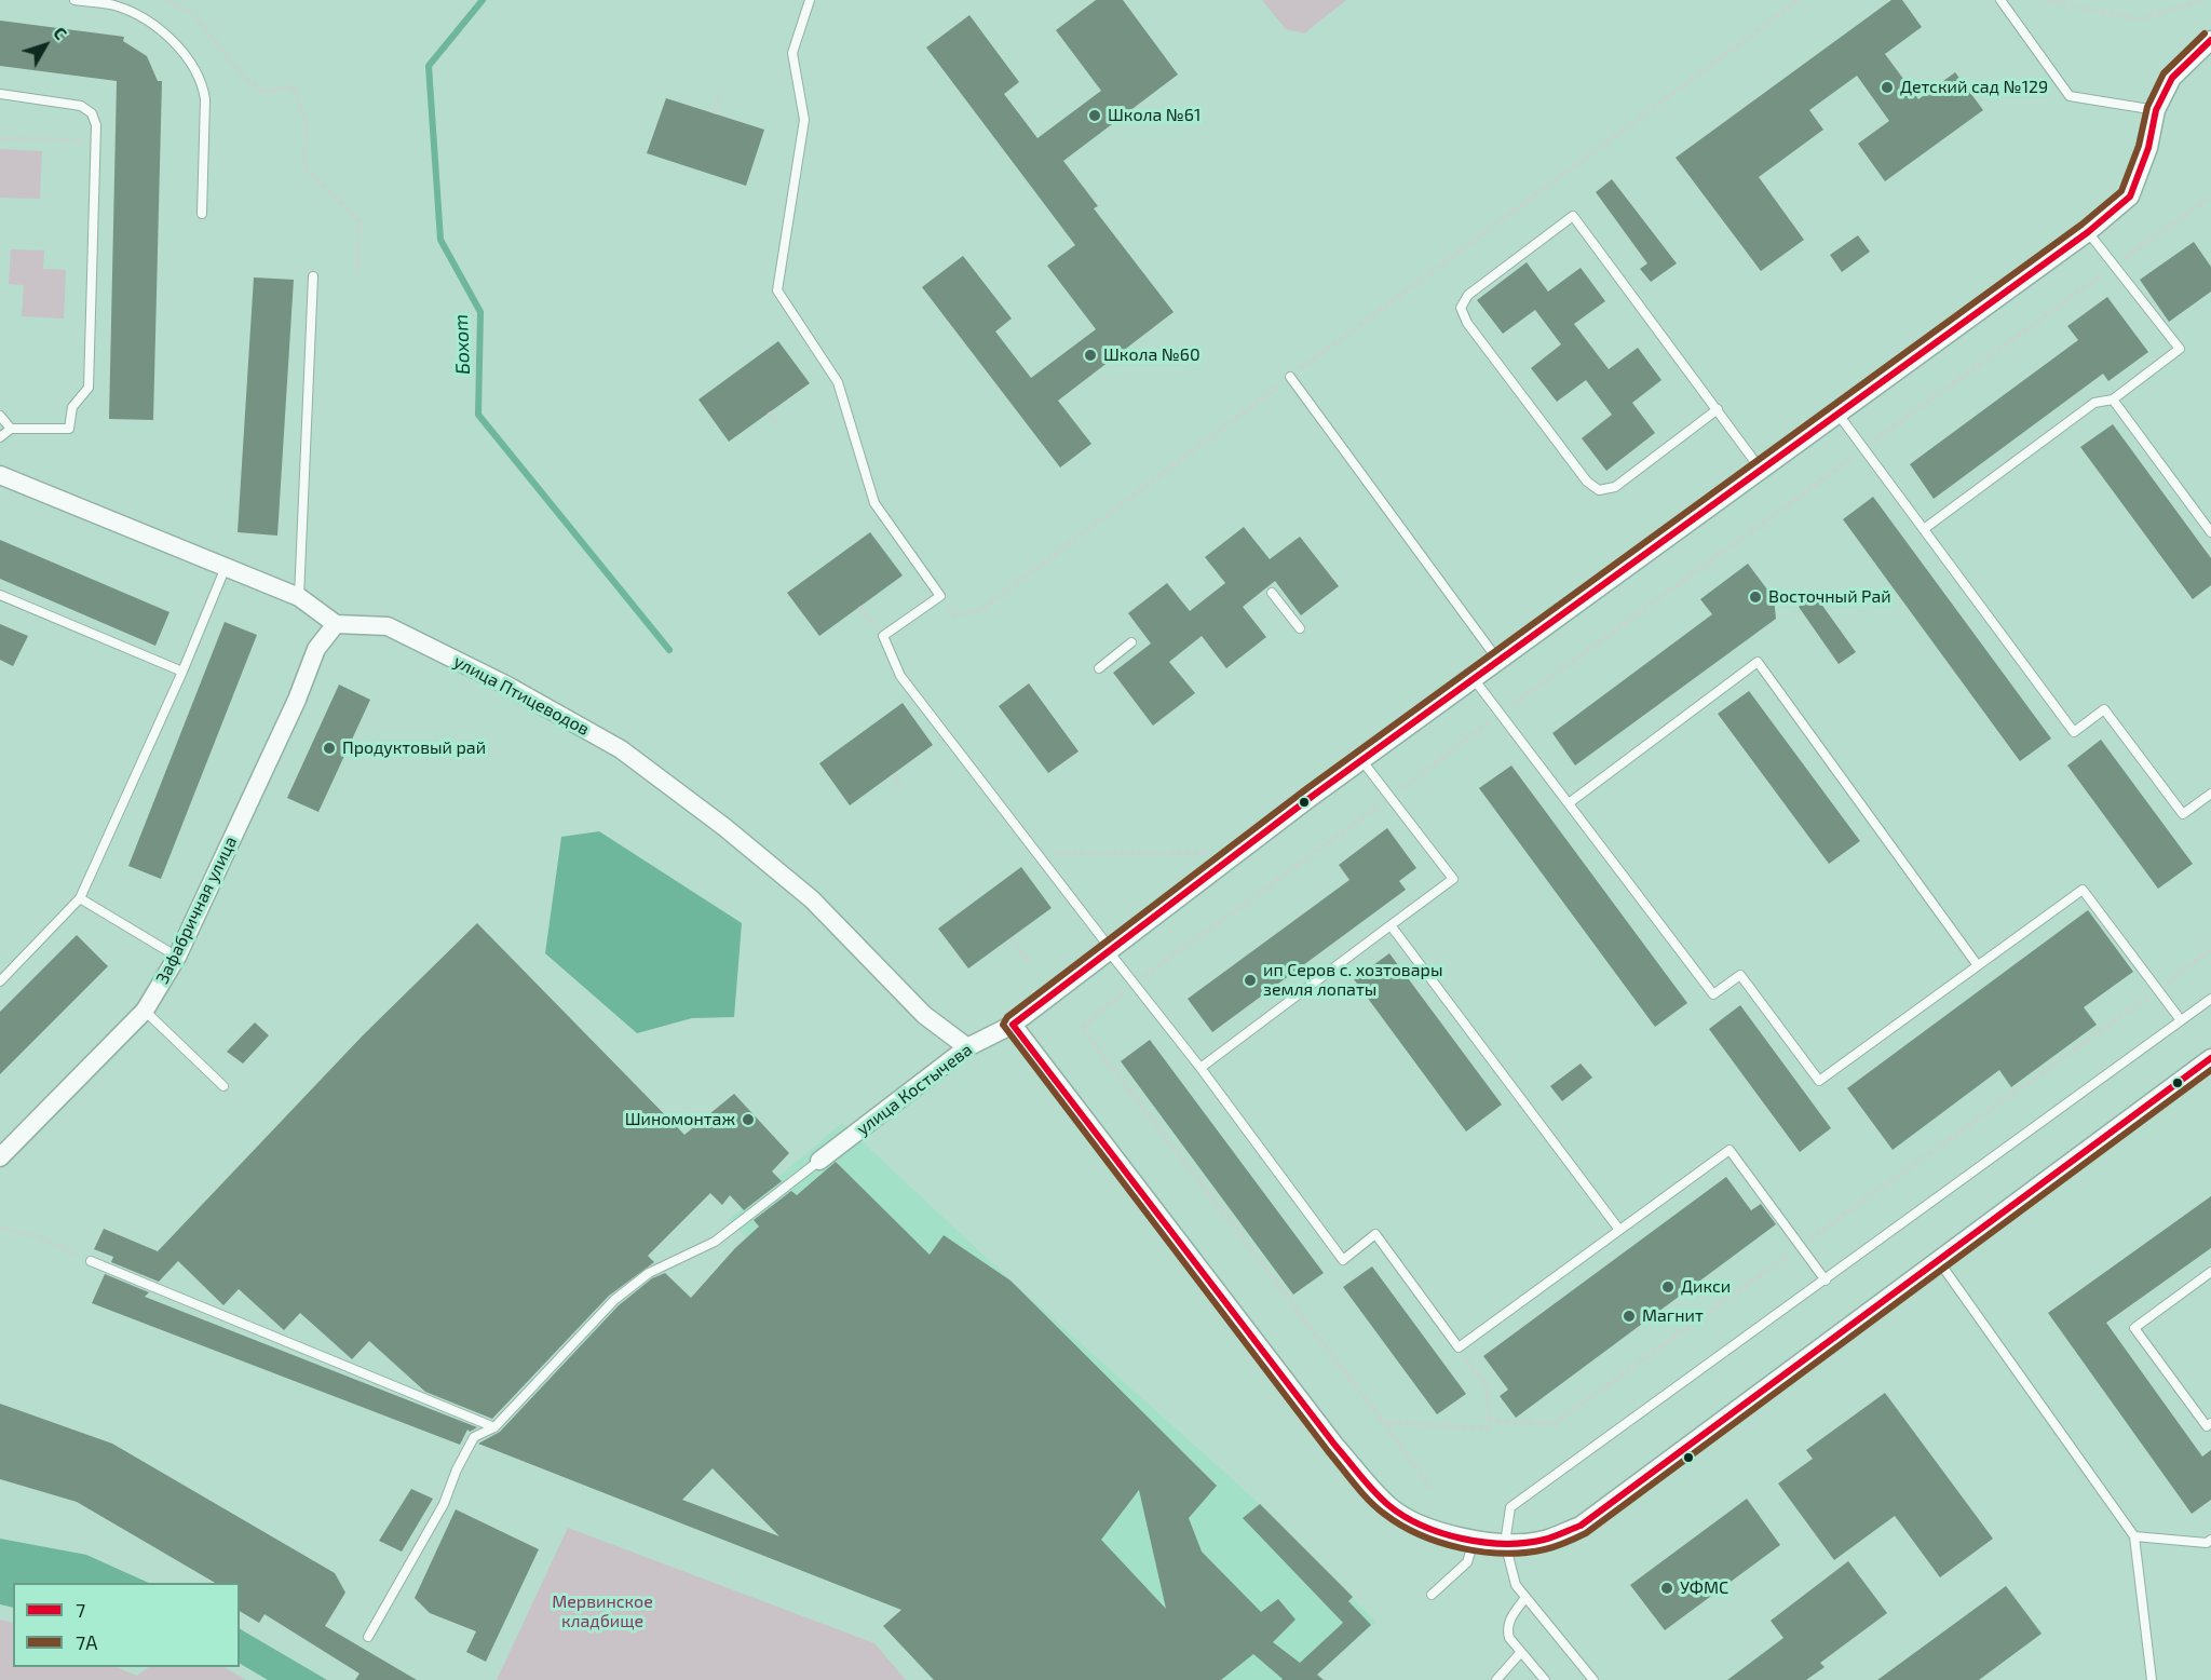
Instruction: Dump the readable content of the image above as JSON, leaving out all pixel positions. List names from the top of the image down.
{
  "streets": {
    "street": ["улица Птицеводов", "Зафабричная улица", "улица Костычева"]
  },
  "crossings": [
    ["улица Птицеводов", "Зафабричная улица"],
    ["улица Птицеводов", "улица Костычева"]
  ],
  "water": ["Бохот"],
  "parks": ["Мервинское кладбище"],
  "places": [
    "Детский сад №129",
    "Школа №61",
    "Школа №60",
    "Восточный Рай",
    "Продуктовый рай",
    "ип Серов с. хозтовары земля лопаты",
    "Шиномонтаж",
    "Дикси",
    "Магнит",
    "УФМС"
  ],
  "lines": ["transit line 7А", "transit line 7"],
  "legend": ["7", "7А"],
  "north": "top right"
}
